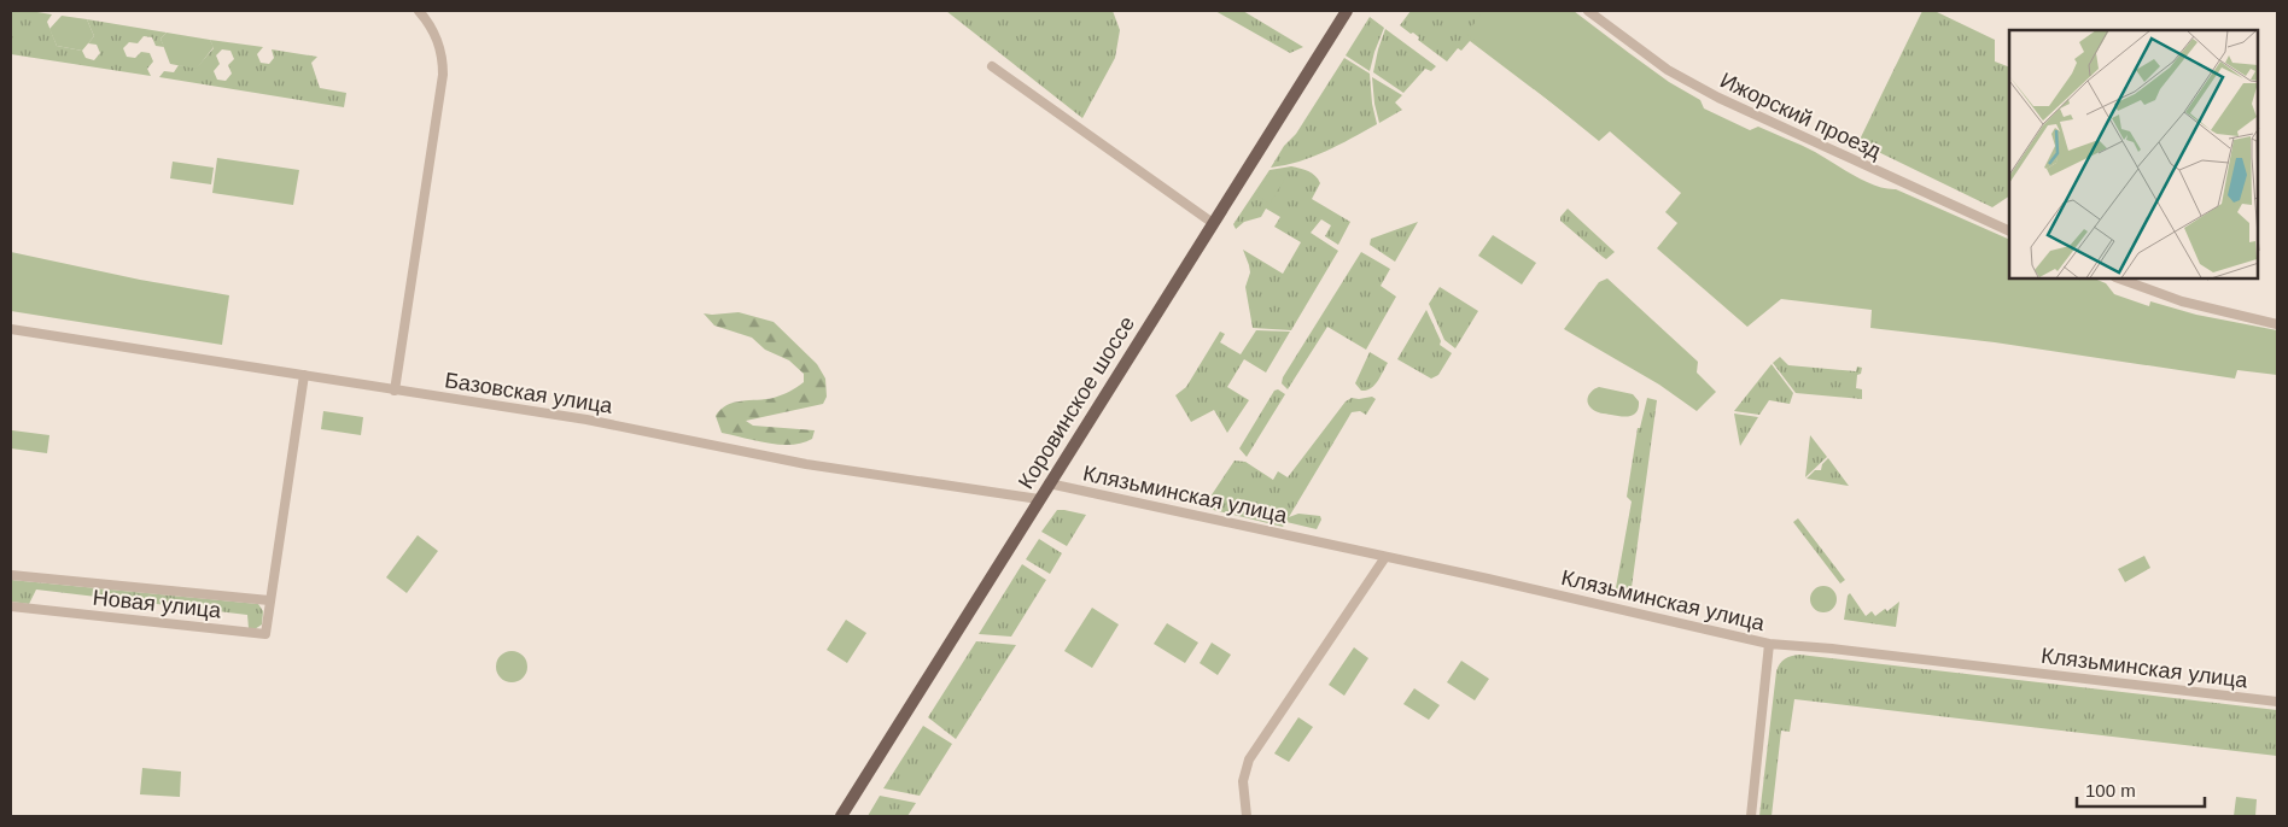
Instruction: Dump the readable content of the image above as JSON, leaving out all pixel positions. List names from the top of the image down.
{
  "streets": {
    "main road": ["Коровинское шоссе"],
    "street": [
      "Ижорский проезд",
      "Базовская улица",
      "Клязьминская улица",
      "Новая улица"
    ]
  },
  "crossings": [
    ["Базовская улица", "Коровинское шоссе"],
    ["Базовская улица", "Новая улица"],
    ["Коровинское шоссе", "Клязьминская улица"]
  ],
  "scale_bar": "100 m"
}
